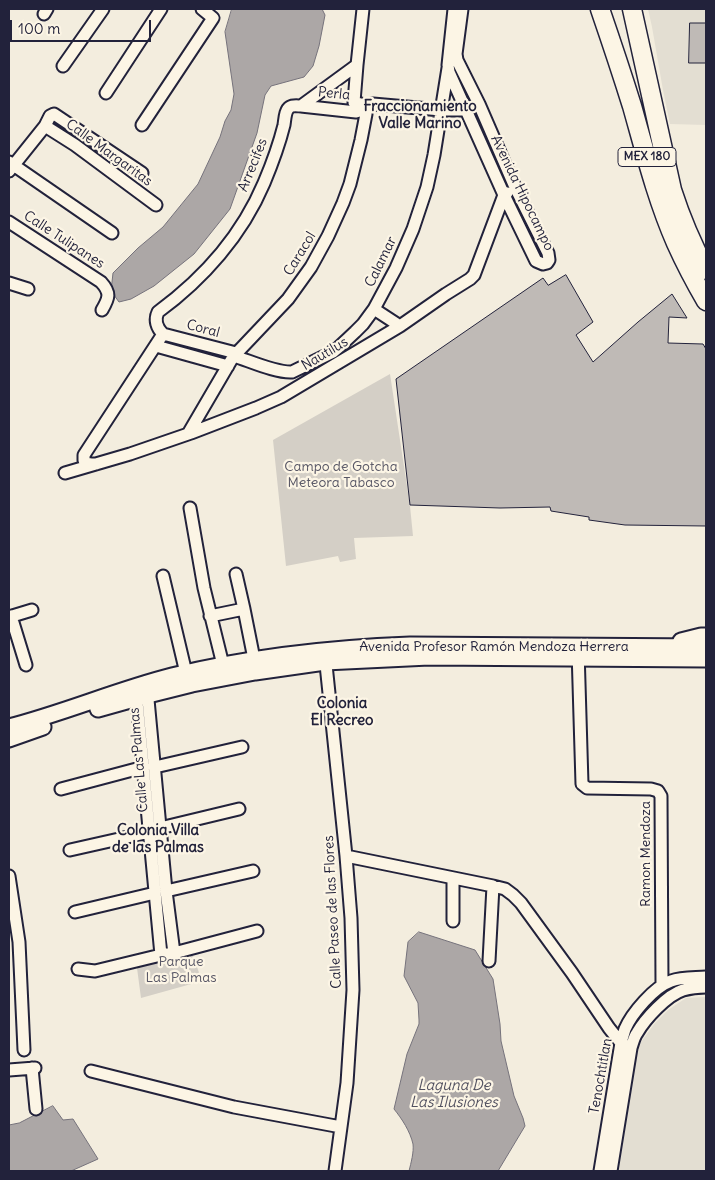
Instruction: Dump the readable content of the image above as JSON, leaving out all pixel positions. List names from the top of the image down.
{
  "streets": {
    "highway": ["MEX 180"],
    "main road": ["Avenida Profesor Ramón Mendoza Herrera"],
    "street": [
      "Perla",
      "Calle Margaritas",
      "Arrecifes",
      "Avenida Hipocampo",
      "Calle Tulipanes",
      "Caracol",
      "Calamar",
      "Coral",
      "Nautilus",
      "Calle Las Palmas",
      "Ramon Mendoza",
      "Calle Paseo de las Flores",
      "Tenochtitlan"
    ]
  },
  "crossings": [
    ["Perla", "Arrecifes"],
    ["Perla", "Avenida Hipocampo"],
    ["Perla", "Caracol"],
    ["Perla", "Calamar"],
    ["Arrecifes", "Coral"],
    ["Avenida Hipocampo", "Calamar"],
    ["Avenida Hipocampo", "Nautilus"],
    ["Caracol", "Calamar"],
    ["Caracol", "Coral"],
    ["Caracol", "Nautilus"],
    ["Calamar", "Coral"],
    ["Avenida Profesor Ramón Mendoza Herrera", "Calle Las Palmas"],
    ["Avenida Profesor Ramón Mendoza Herrera", "Ramon Mendoza"],
    ["Avenida Profesor Ramón Mendoza Herrera", "Calle Paseo de las Flores"],
    ["Ramon Mendoza", "Tenochtitlan"]
  ],
  "districts": ["Fraccionamiento Valle Marino", "Colonia El Recreo", "Colonia Villa de las Palmas"],
  "water": ["Laguna De Las Ilusiones"],
  "parks": ["Campo de Gotcha Meteora Tabasco", "Parque Las Palmas"],
  "scale_bar": "100 m"
}
